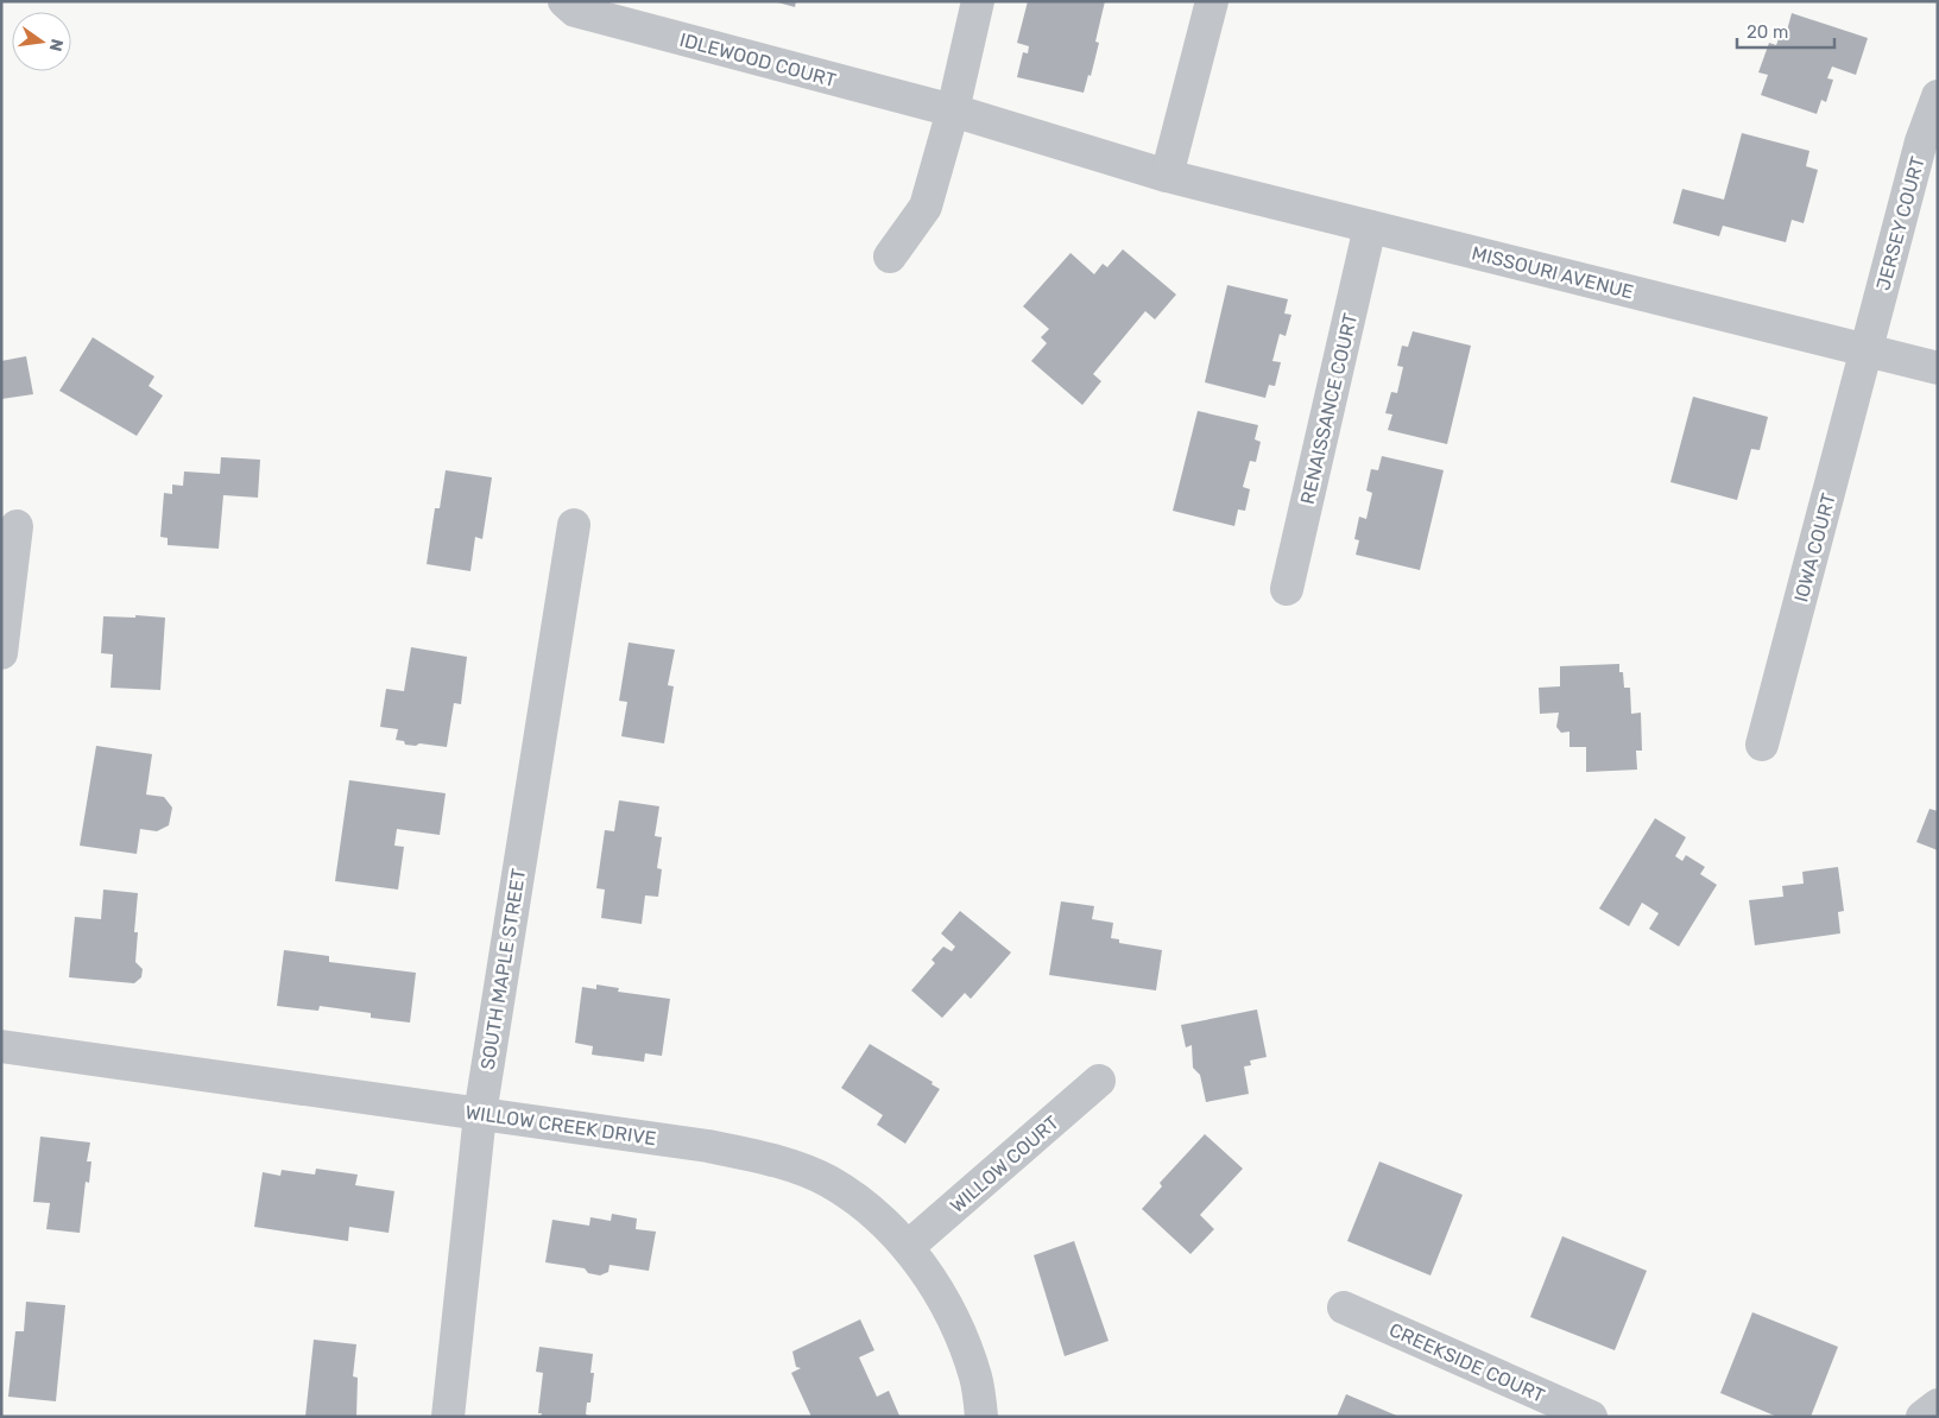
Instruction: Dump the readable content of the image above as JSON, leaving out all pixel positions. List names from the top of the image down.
{
  "streets": {
    "street": [
      "IDLEWOOD COURT",
      "JERSEY COURT",
      "MISSOURI AVENUE",
      "RENAISSANCE COURT",
      "IOWA COURT",
      "SOUTH MAPLE STREET",
      "WILLOW CREEK DRIVE",
      "WILLOW COURT",
      "CREEKSIDE COURT"
    ]
  },
  "crossings": [
    ["IDLEWOOD COURT", "MISSOURI AVENUE"],
    ["JERSEY COURT", "MISSOURI AVENUE"],
    ["JERSEY COURT", "IOWA COURT"],
    ["MISSOURI AVENUE", "RENAISSANCE COURT"],
    ["MISSOURI AVENUE", "IOWA COURT"],
    ["SOUTH MAPLE STREET", "WILLOW CREEK DRIVE"],
    ["WILLOW CREEK DRIVE", "WILLOW COURT"]
  ],
  "scale_bar": "20 m",
  "north": "right"
}
